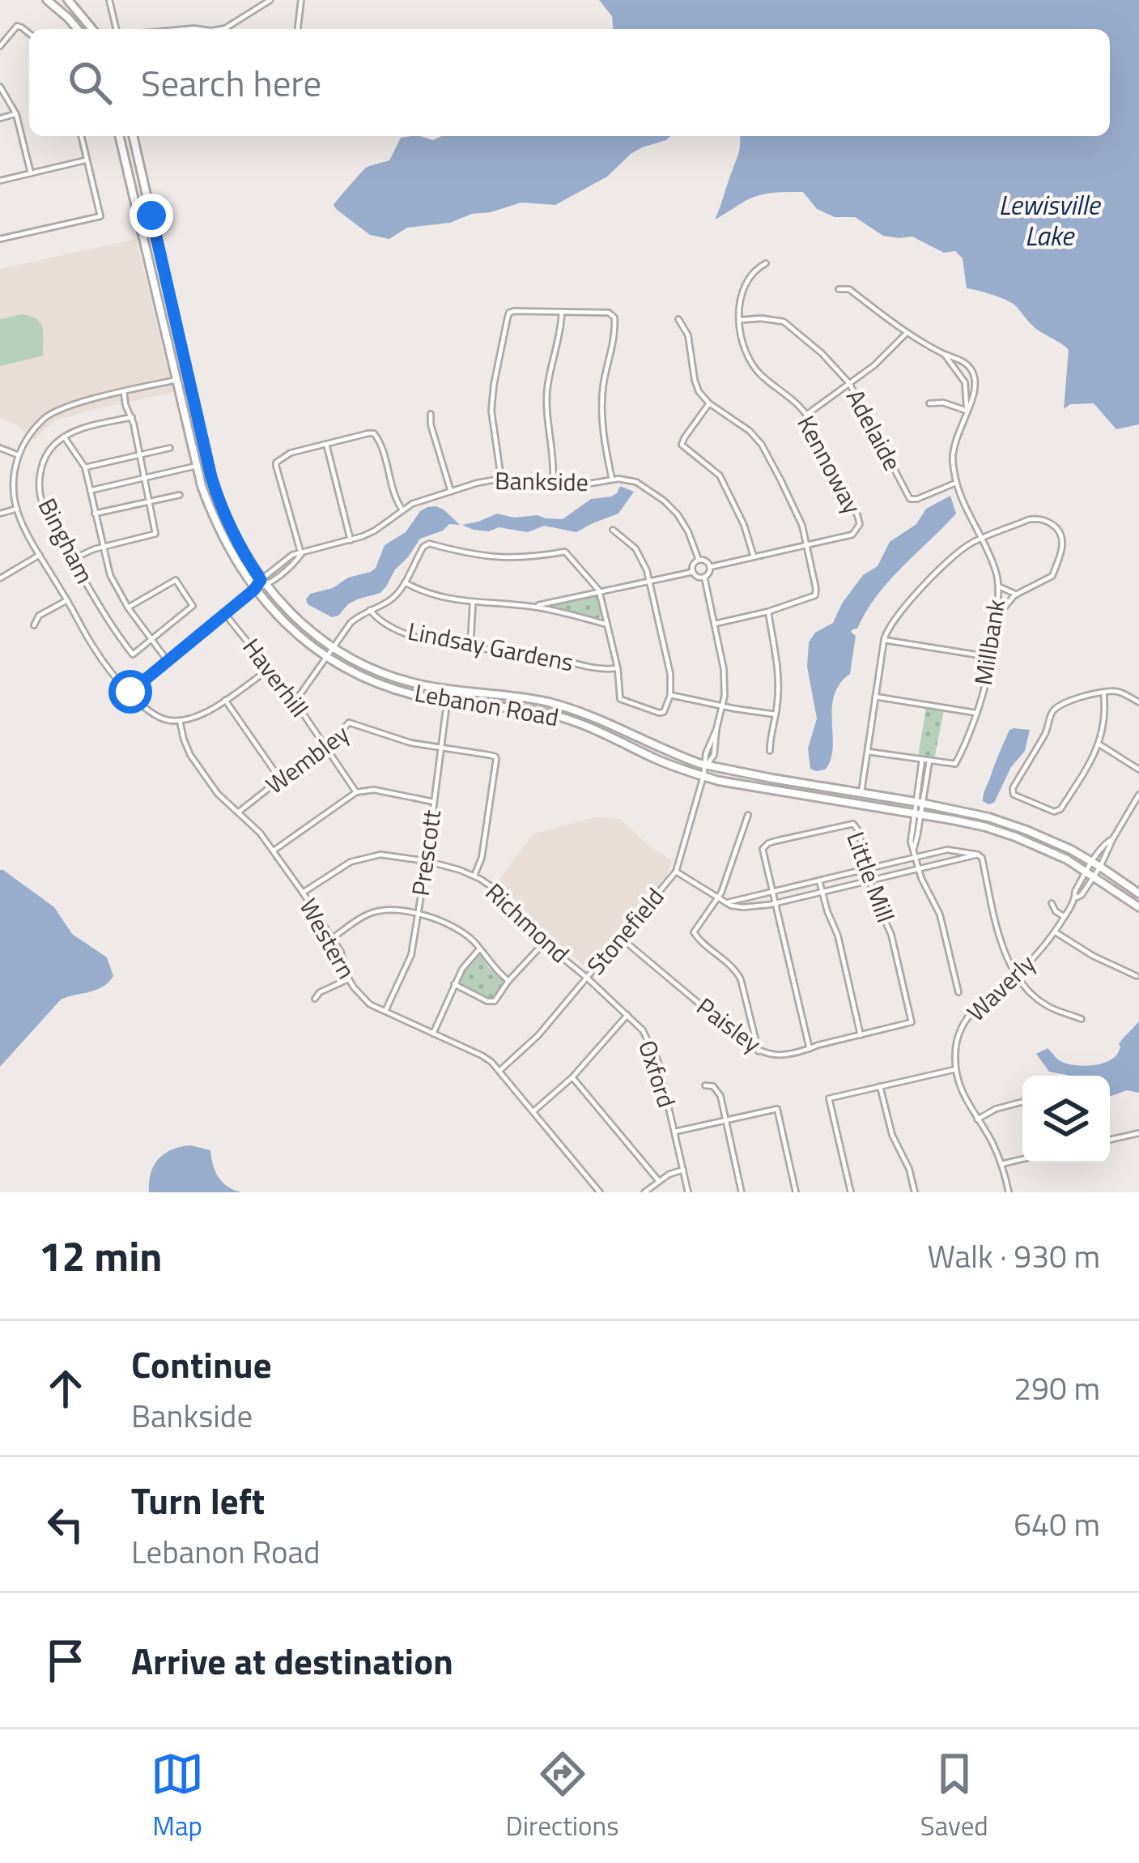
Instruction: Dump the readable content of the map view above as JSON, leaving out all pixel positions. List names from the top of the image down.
{
  "streets": {
    "main road": ["Lebanon Road"],
    "street": [
      "Adelaide",
      "Kennoway",
      "Bankside",
      "Bingham",
      "Millbank",
      "Lindsay Gardens",
      "Haverhill",
      "Wembley",
      "Prescott",
      "Little Mill",
      "Richmond",
      "Stonefield",
      "Western",
      "Waverly",
      "Paisley",
      "Oxford"
    ]
  },
  "crossings": [
    ["Adelaide", "Kennoway"],
    ["Adelaide", "Millbank"],
    ["Bankside", "Haverhill"],
    ["Bankside", "Lebanon Road"],
    ["Haverhill", "Wembley"],
    ["Lebanon Road", "Prescott"],
    ["Lebanon Road", "Stonefield"],
    ["Lebanon Road", "Waverly"],
    ["Wembley", "Prescott"],
    ["Wembley", "Richmond"],
    ["Wembley", "Western"],
    ["Prescott", "Richmond"],
    ["Prescott", "Western"],
    ["Little Mill", "Paisley"],
    ["Richmond", "Stonefield"],
    ["Richmond", "Western"],
    ["Richmond", "Oxford"],
    ["Stonefield", "Western"],
    ["Stonefield", "Paisley"],
    ["Stonefield", "Oxford"]
  ],
  "water": ["Lewisville Lake"],
  "page": {
    "search": "Search here",
    "heading": ["12 min", "Walk · 930 m"],
    "list": [
      ["Continue", "Bankside", "290 m"],
      ["Turn left", "Lebanon Road", "640 m"],
      "Arrive at destination"
    ],
    "nav": ["Map", "Directions", "Saved"]
  }
}
